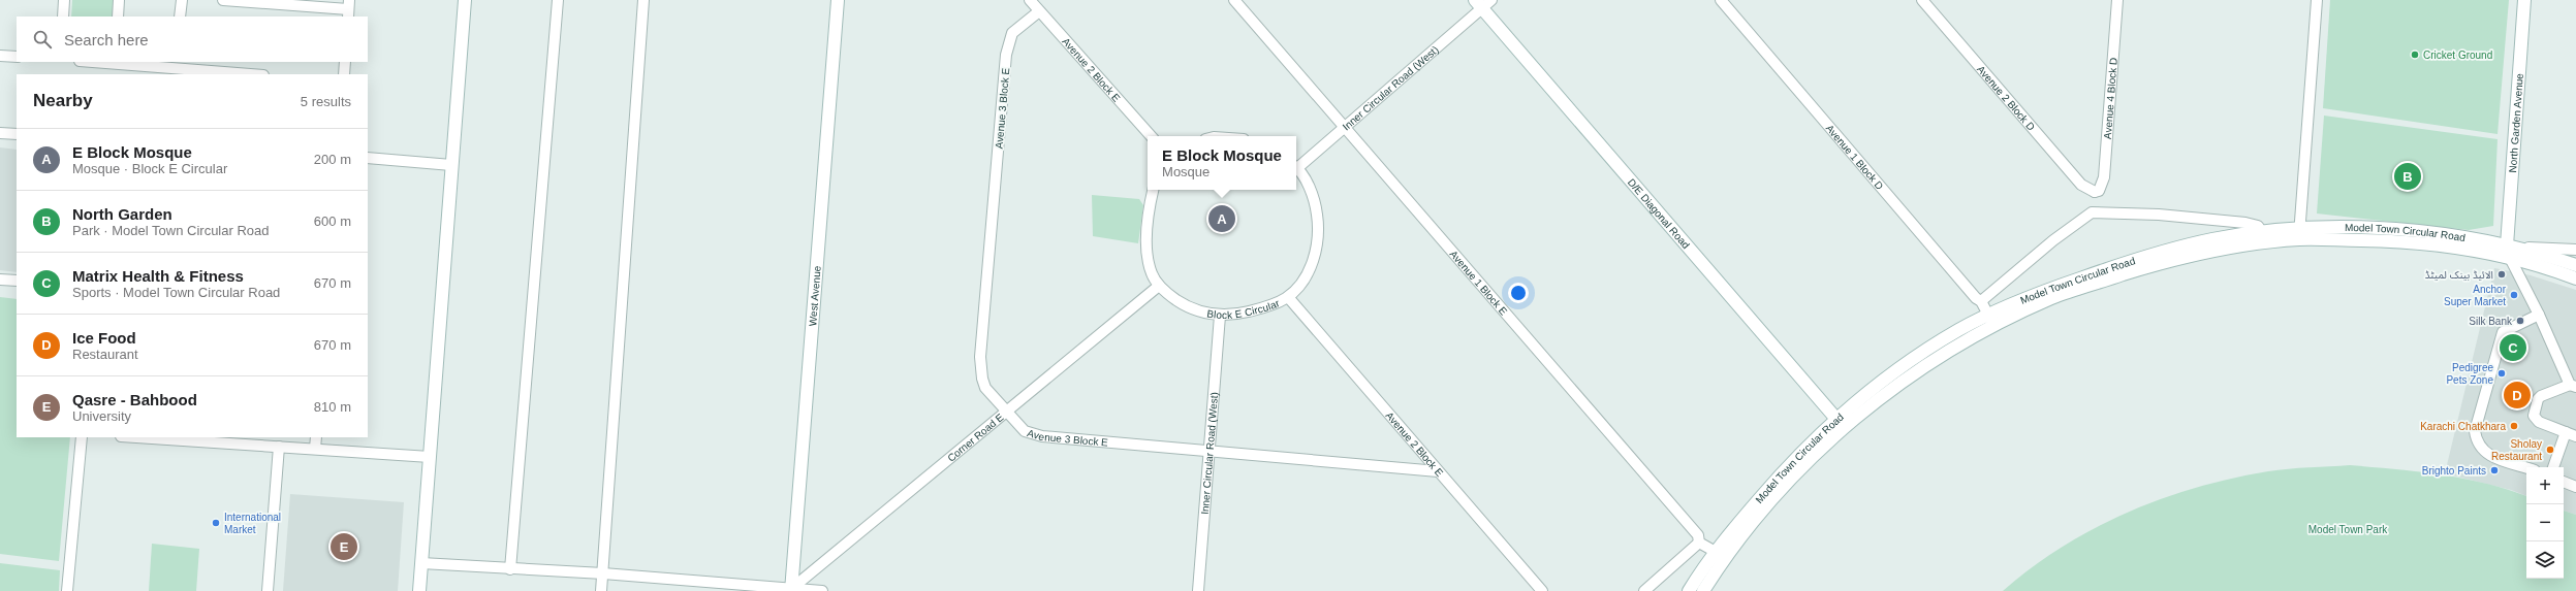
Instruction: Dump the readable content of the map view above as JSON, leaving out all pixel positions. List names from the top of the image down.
{
  "streets": {
    "street": [
      "Avenue 2 Block E",
      "Inner Circular Road (West)",
      "Avenue 2 Block D",
      "Avenue 4 Block D",
      "Avenue 3 Block E",
      "North Garden Avenue",
      "Avenue 1 Block D",
      "D/E Diagonal Road",
      "Model Town Circular Road",
      "Avenue 1 Block E",
      "West Avenue",
      "Block E Circular",
      "Corner Road E"
    ]
  },
  "crossings": [
    ["Avenue 2 Block E", "Avenue 3 Block E"],
    ["Avenue 2 Block E", "Block E Circular"],
    ["Inner Circular Road (West)", "Avenue 3 Block E"],
    ["Inner Circular Road (West)", "D/E Diagonal Road"],
    ["Inner Circular Road (West)", "Avenue 1 Block E"],
    ["Inner Circular Road (West)", "Block E Circular"],
    ["Avenue 2 Block D", "Avenue 4 Block D"],
    ["Avenue 3 Block E", "Corner Road E"],
    ["North Garden Avenue", "Model Town Circular Road"],
    ["Avenue 1 Block D", "Model Town Circular Road"],
    ["D/E Diagonal Road", "Model Town Circular Road"],
    ["West Avenue", "Corner Road E"],
    ["Block E Circular", "Corner Road E"]
  ],
  "parks": ["Model Town Park"],
  "places": [
    "Cricket Ground",
    "الائیڈ بینک لمیٹڈ",
    "Anchor Super Market",
    "Silk Bank",
    "Pedigree Pets Zone",
    "Karachi Chatkhara",
    "Sholay Restaurant",
    "Brighto Paints",
    "International Market"
  ],
  "page": {
    "search": "Search here",
    "heading": ["Nearby", "5 results"],
    "list": [
      {
        "mark": "A",
        "name": "E Block Mosque",
        "note": "Mosque · Block E Circular",
        "value": "200 m"
      },
      {
        "mark": "B",
        "name": "North Garden",
        "note": "Park · Model Town Circular Road",
        "value": "600 m"
      },
      {
        "mark": "C",
        "name": "Matrix Health & Fitness",
        "note": "Sports · Model Town Circular Road",
        "value": "670 m"
      },
      {
        "mark": "D",
        "name": "Ice Food",
        "note": "Restaurant",
        "value": "670 m"
      },
      {
        "mark": "E",
        "name": "Qasre - Bahbood",
        "note": "University",
        "value": "810 m"
      }
    ],
    "popup": ["E Block Mosque", "Mosque"],
    "pins": [
      "B",
      "A",
      "C",
      "D",
      "E"
    ],
    "map_buttons": ["+", "−"]
  }
}
